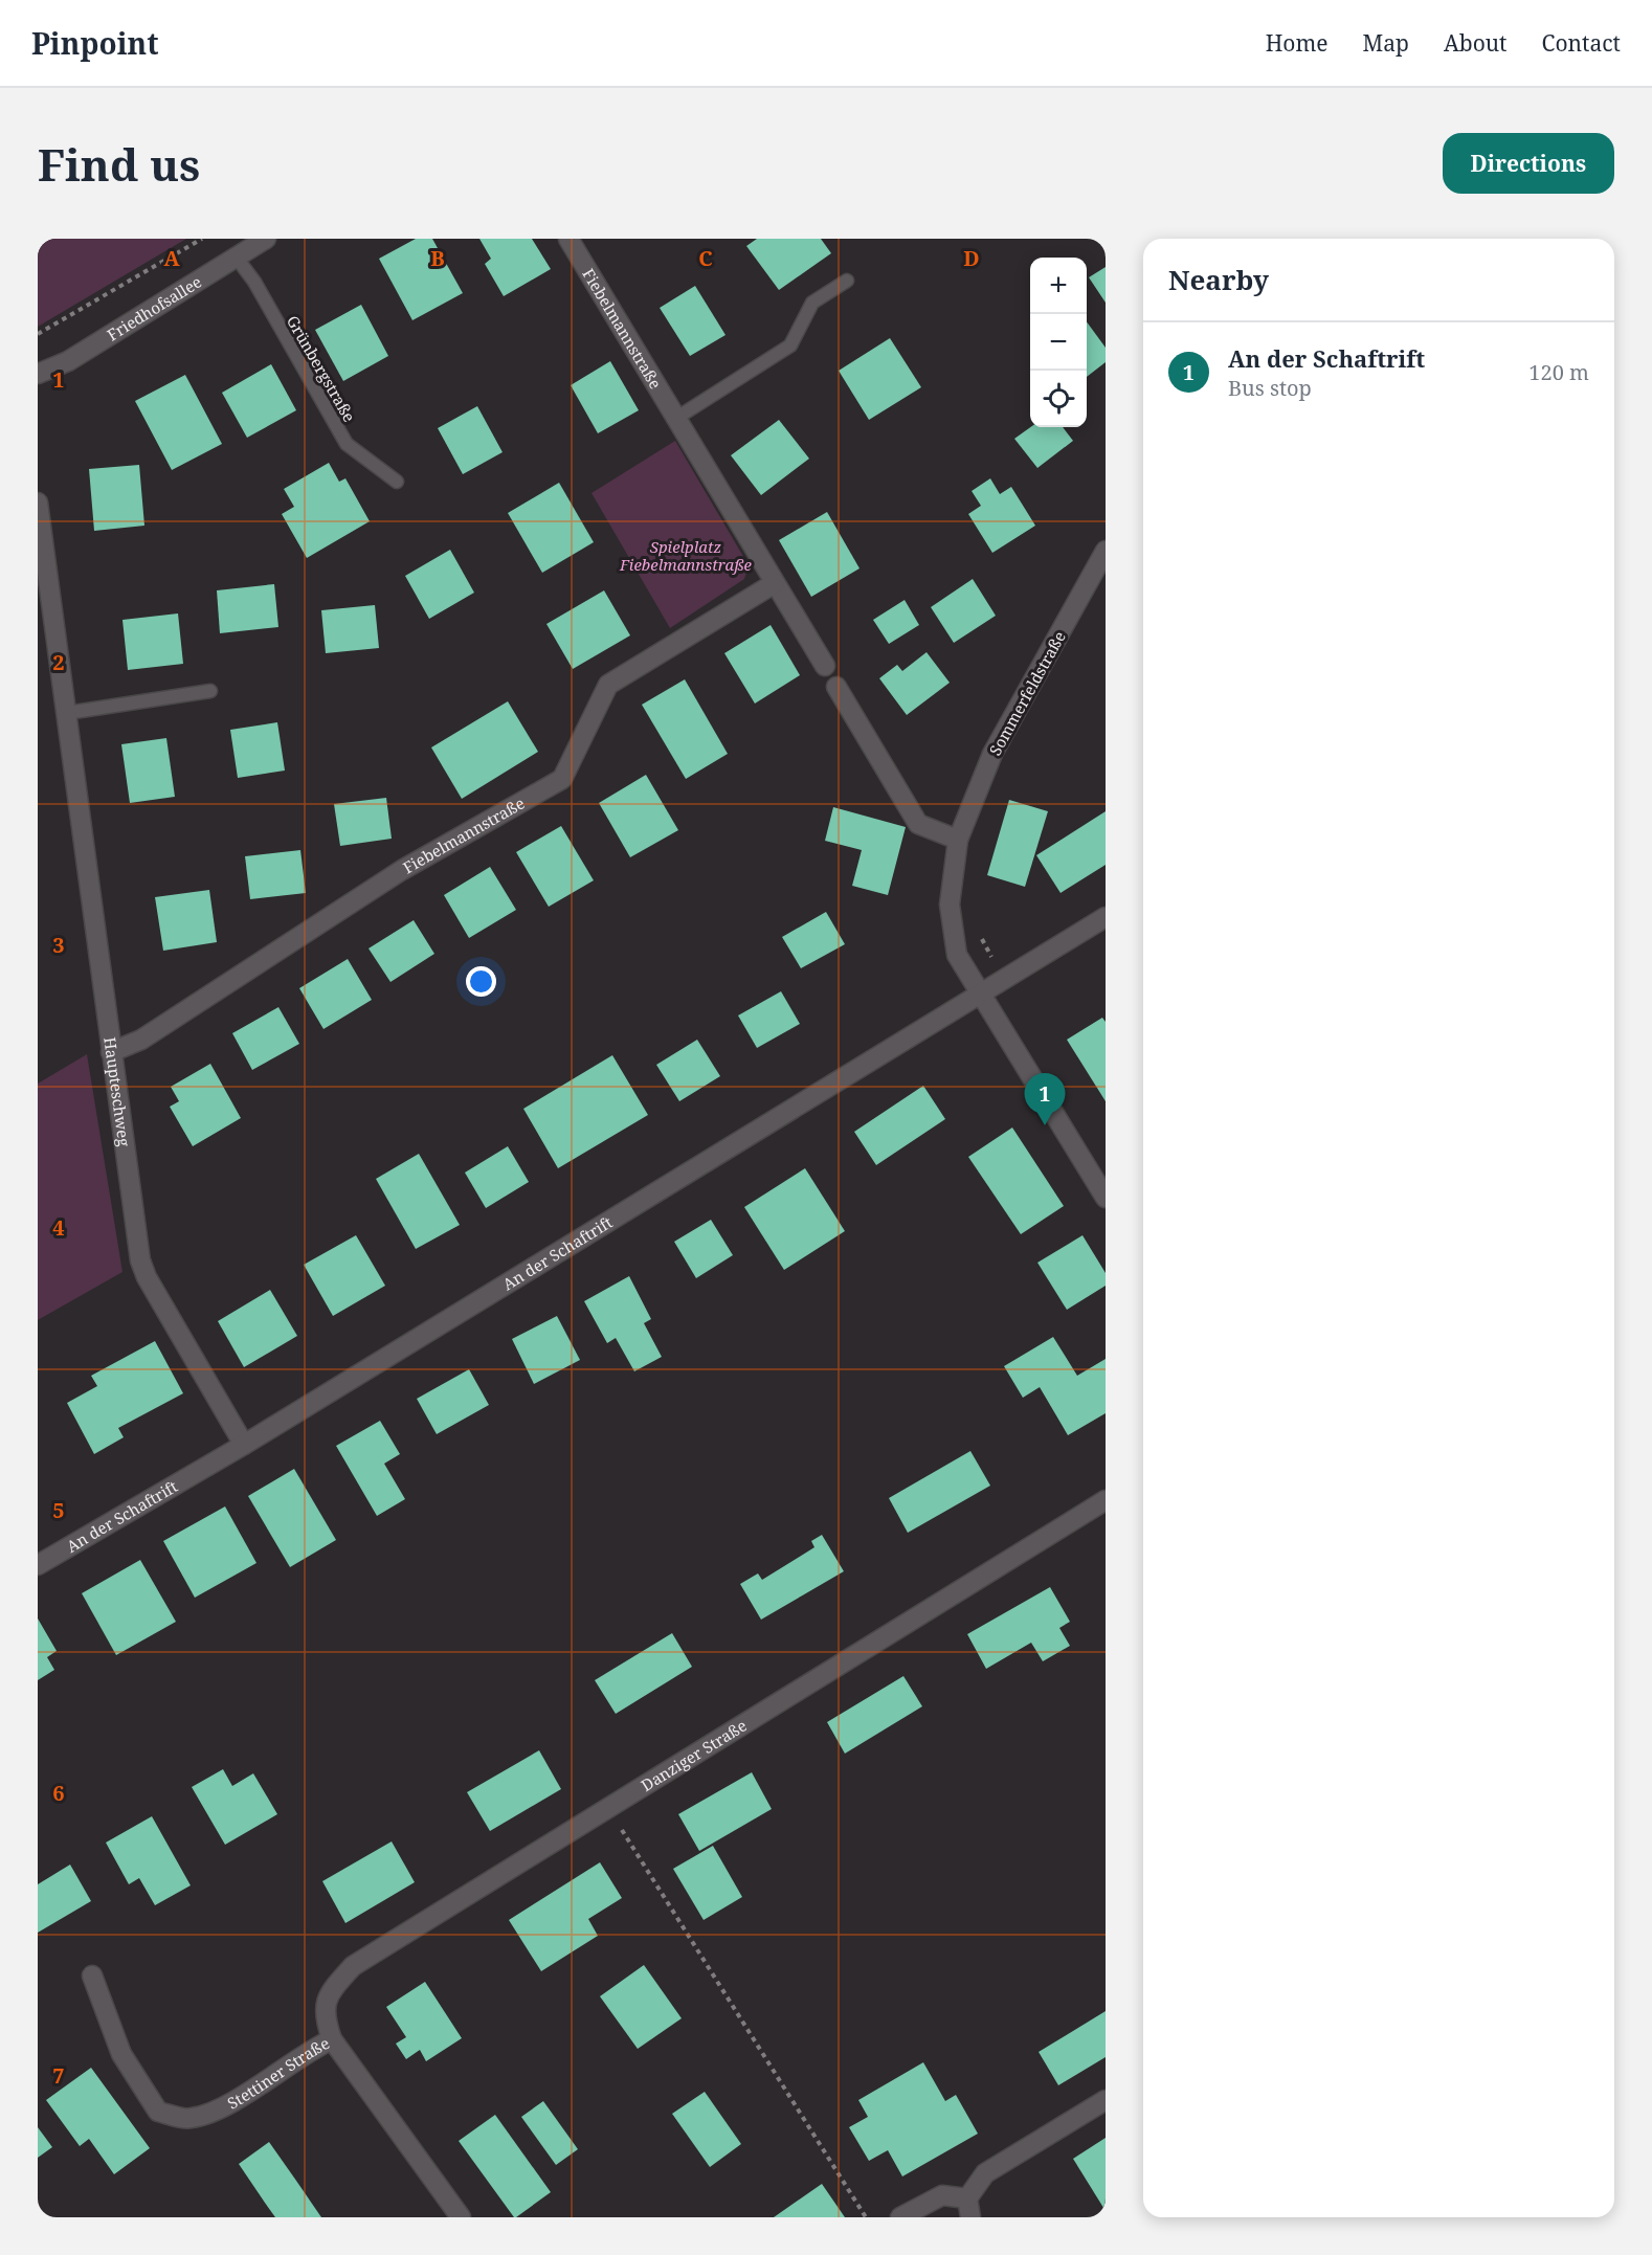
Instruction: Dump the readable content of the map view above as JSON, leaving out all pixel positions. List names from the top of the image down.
{
  "streets": {
    "street": [
      "Friedhofsallee",
      "Fiebelmannstraße",
      "Sommerfeldstraße",
      "Haupteschweg",
      "An der Schaftrift",
      "Danziger Straße",
      "Stettiner Straße"
    ],
    "lane": ["Grünbergstraße"]
  },
  "crossings": [
    ["Friedhofsallee", "Grünbergstraße"],
    ["Fiebelmannstraße", "Haupteschweg"],
    ["Sommerfeldstraße", "An der Schaftrift"],
    ["Haupteschweg", "An der Schaftrift"],
    ["Danziger Straße", "Stettiner Straße"]
  ],
  "parks": ["Spielplatz Fiebelmannstraße"],
  "page": {
    "header": "Pinpoint",
    "nav": [
      "Home",
      "Map",
      "About",
      "Contact"
    ],
    "buttons": "Directions",
    "title": "Find us",
    "heading": "Nearby",
    "map_buttons": ["+", "−"],
    "list": [
      {
        "mark": "1",
        "name": "An der Schaftrift",
        "note": "Bus stop",
        "value": "120 m"
      }
    ],
    "pins": "1"
  },
  "grid": {
    "columns": [
      "A",
      "B",
      "C",
      "D"
    ],
    "rows": [
      "1",
      "2",
      "3",
      "4",
      "5",
      "6",
      "7"
    ]
  }
}
